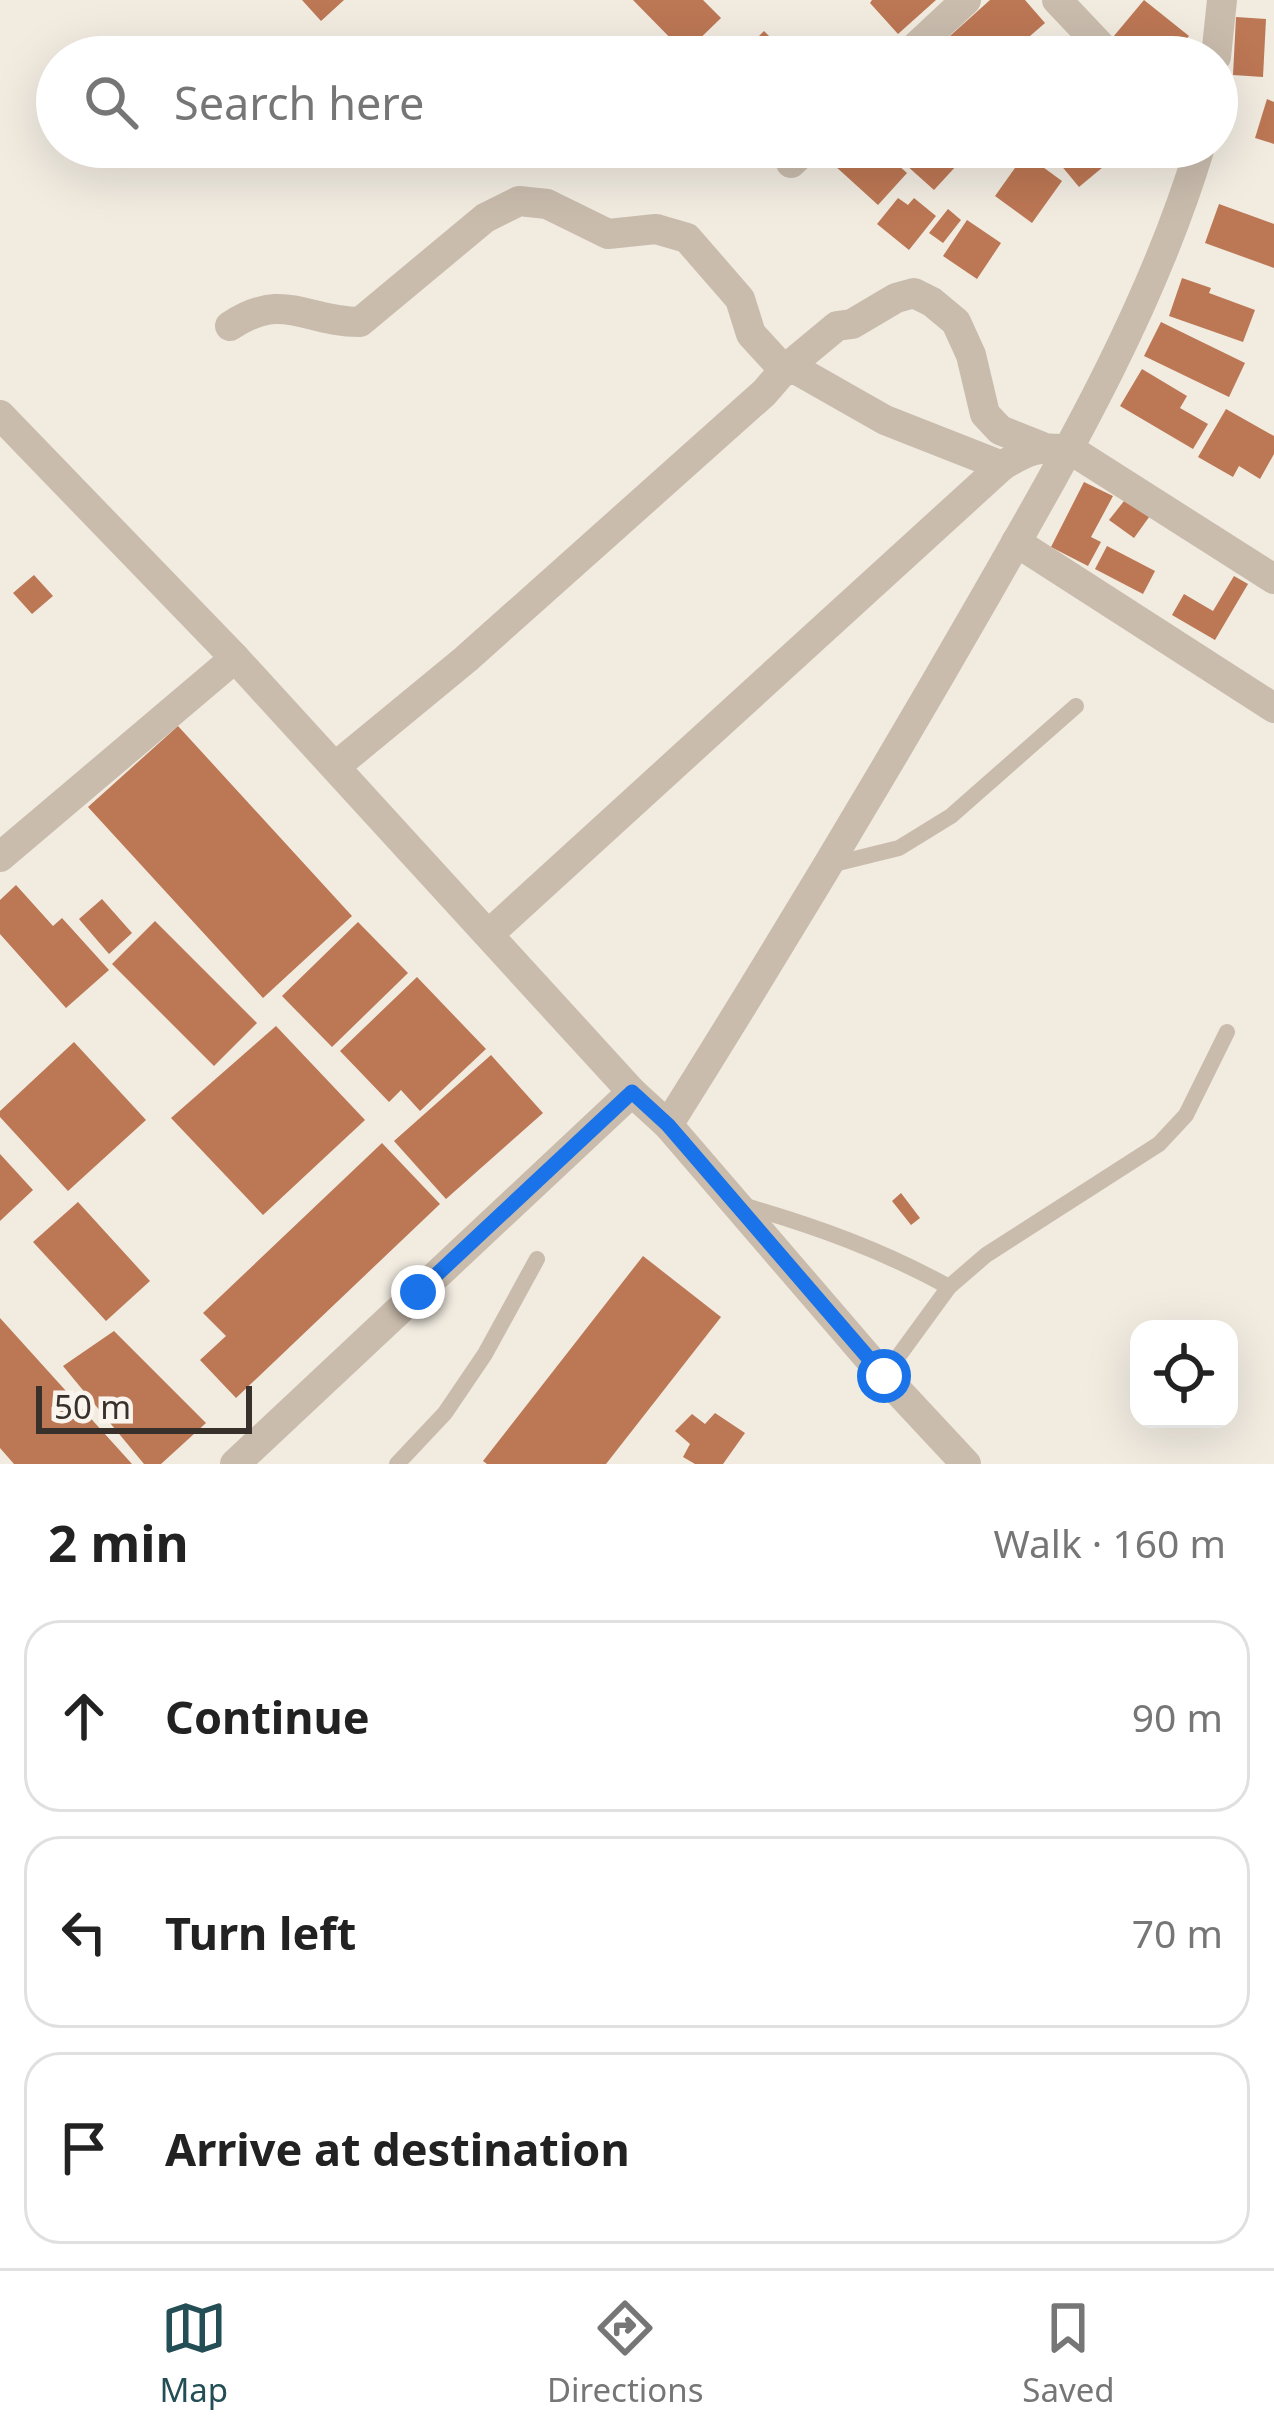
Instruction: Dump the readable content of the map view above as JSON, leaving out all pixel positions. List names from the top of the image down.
{
  "scale_bar": "50 m",
  "page": {
    "search": "Search here",
    "scale": "50 m",
    "heading": ["2 min", "Walk · 160 m"],
    "list": [
      ["Continue", "90 m"],
      ["Turn left", "70 m"],
      "Arrive at destination"
    ],
    "nav": ["Map", "Directions", "Saved"]
  }
}
